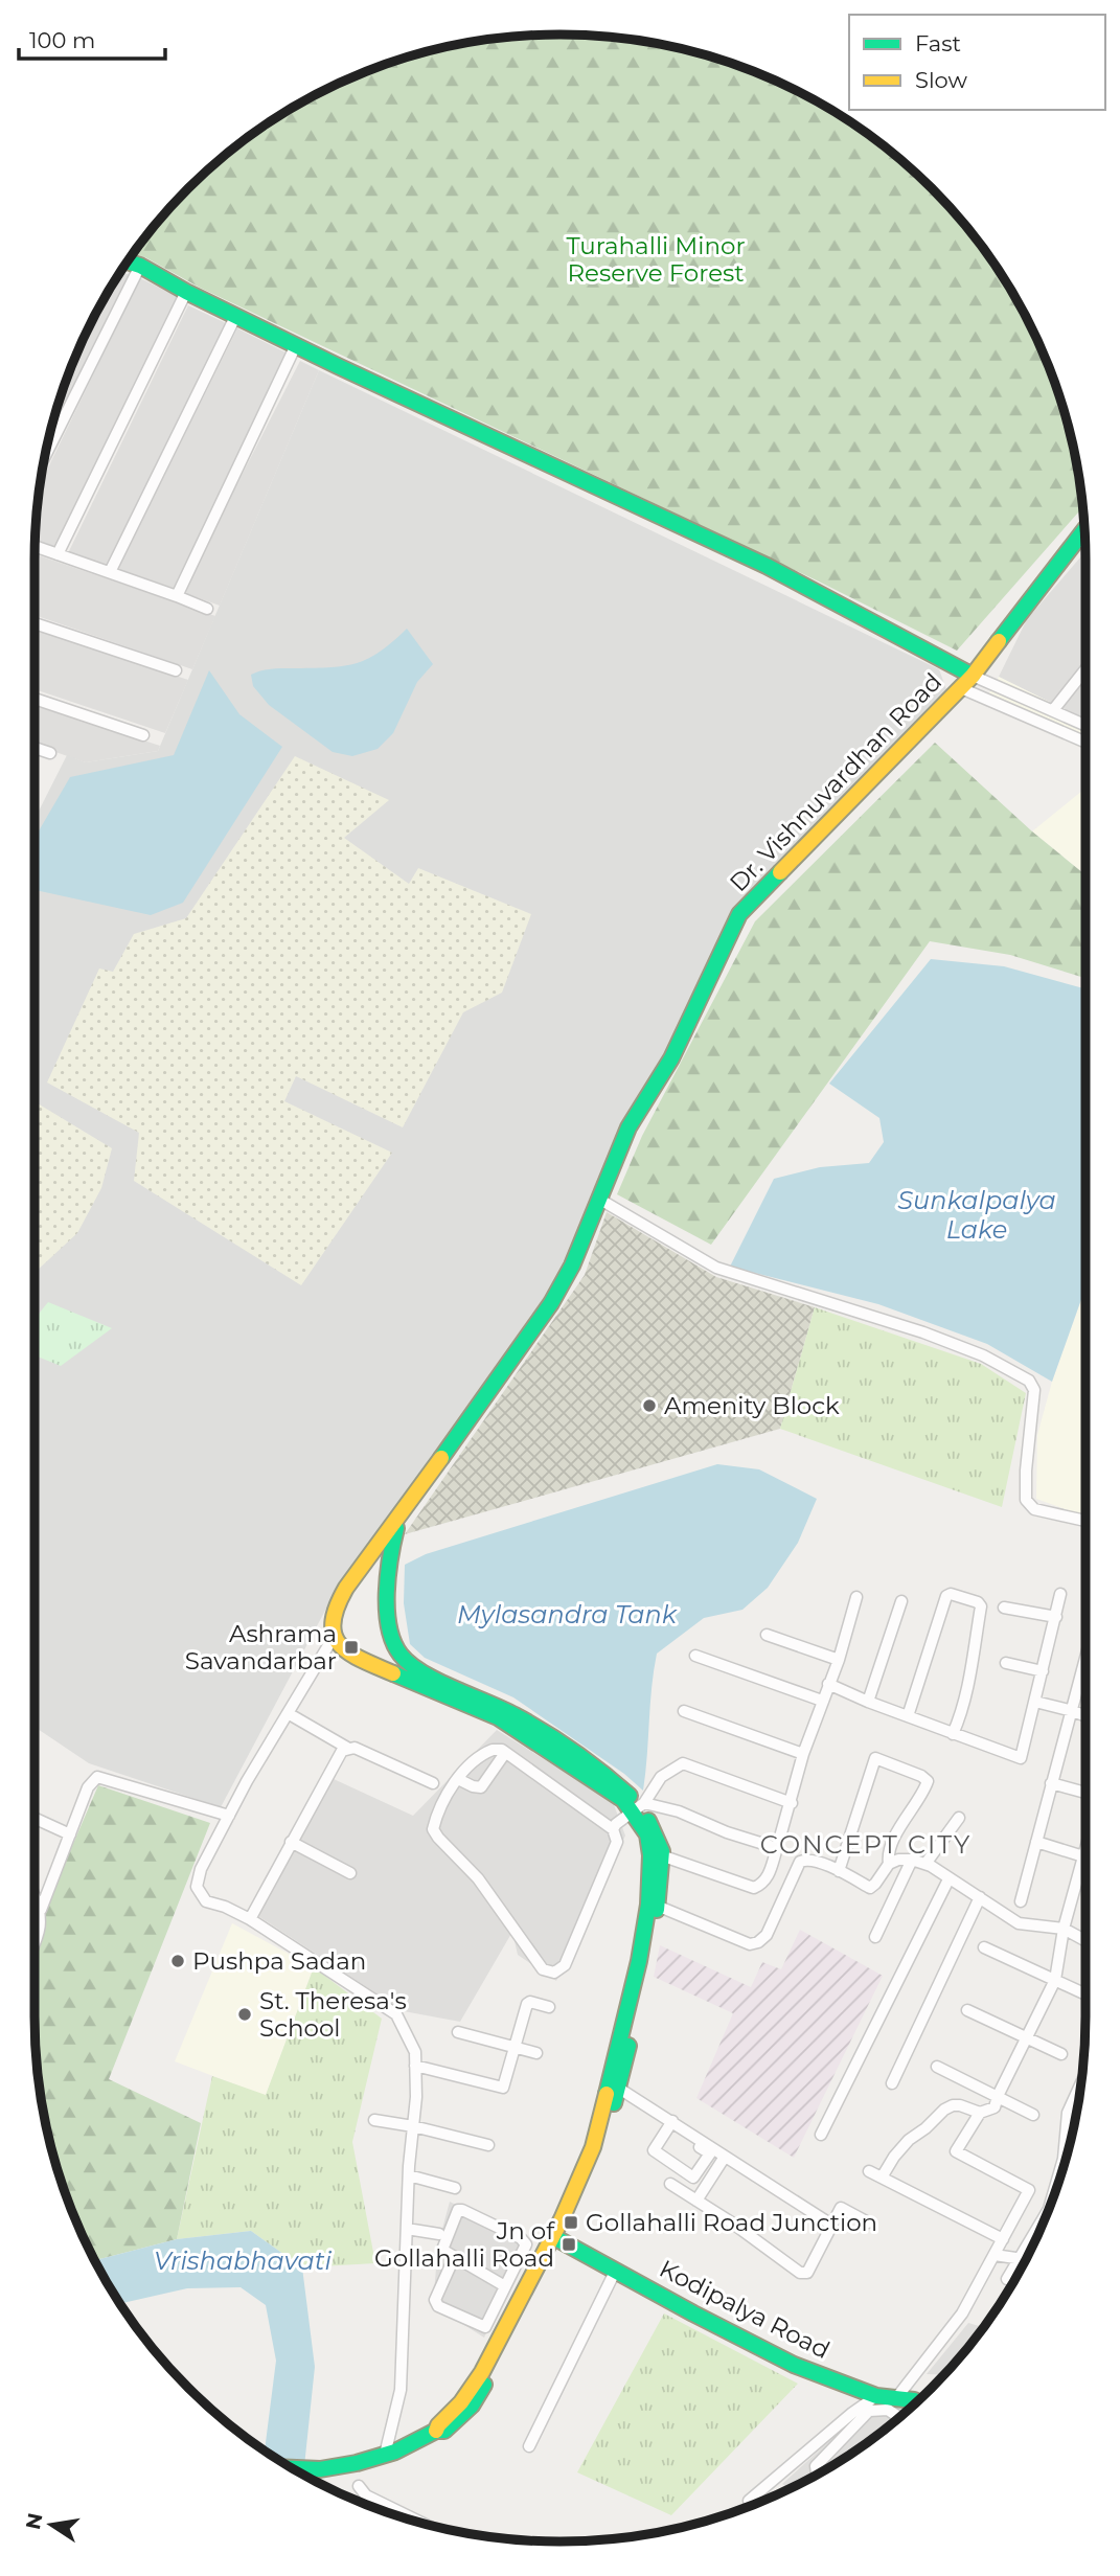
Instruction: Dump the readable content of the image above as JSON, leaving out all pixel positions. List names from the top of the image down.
{
  "streets": {
    "main road": ["Dr. Vishnuvardhan Road", "Kodipalya Road"]
  },
  "crossings": [
    ["Dr. Vishnuvardhan Road", "Kodipalya Road"]
  ],
  "districts": ["CONCEPT CITY"],
  "water": ["Sunkalpalya Lake", "Mylasandra Tank", "Vrishabhavati"],
  "parks": ["Turahalli Minor Reserve Forest"],
  "places": {
    "other": ["Amenity Block", "Pushpa Sadan", "St. Theresa's School"],
    "transit": ["Ashrama Savandarbar", "Gollahalli Road Junction", "Jn of Gollahalli Road"]
  },
  "legend": ["Fast", "Slow"],
  "scale_bar": "100 m",
  "north": "left"
}
